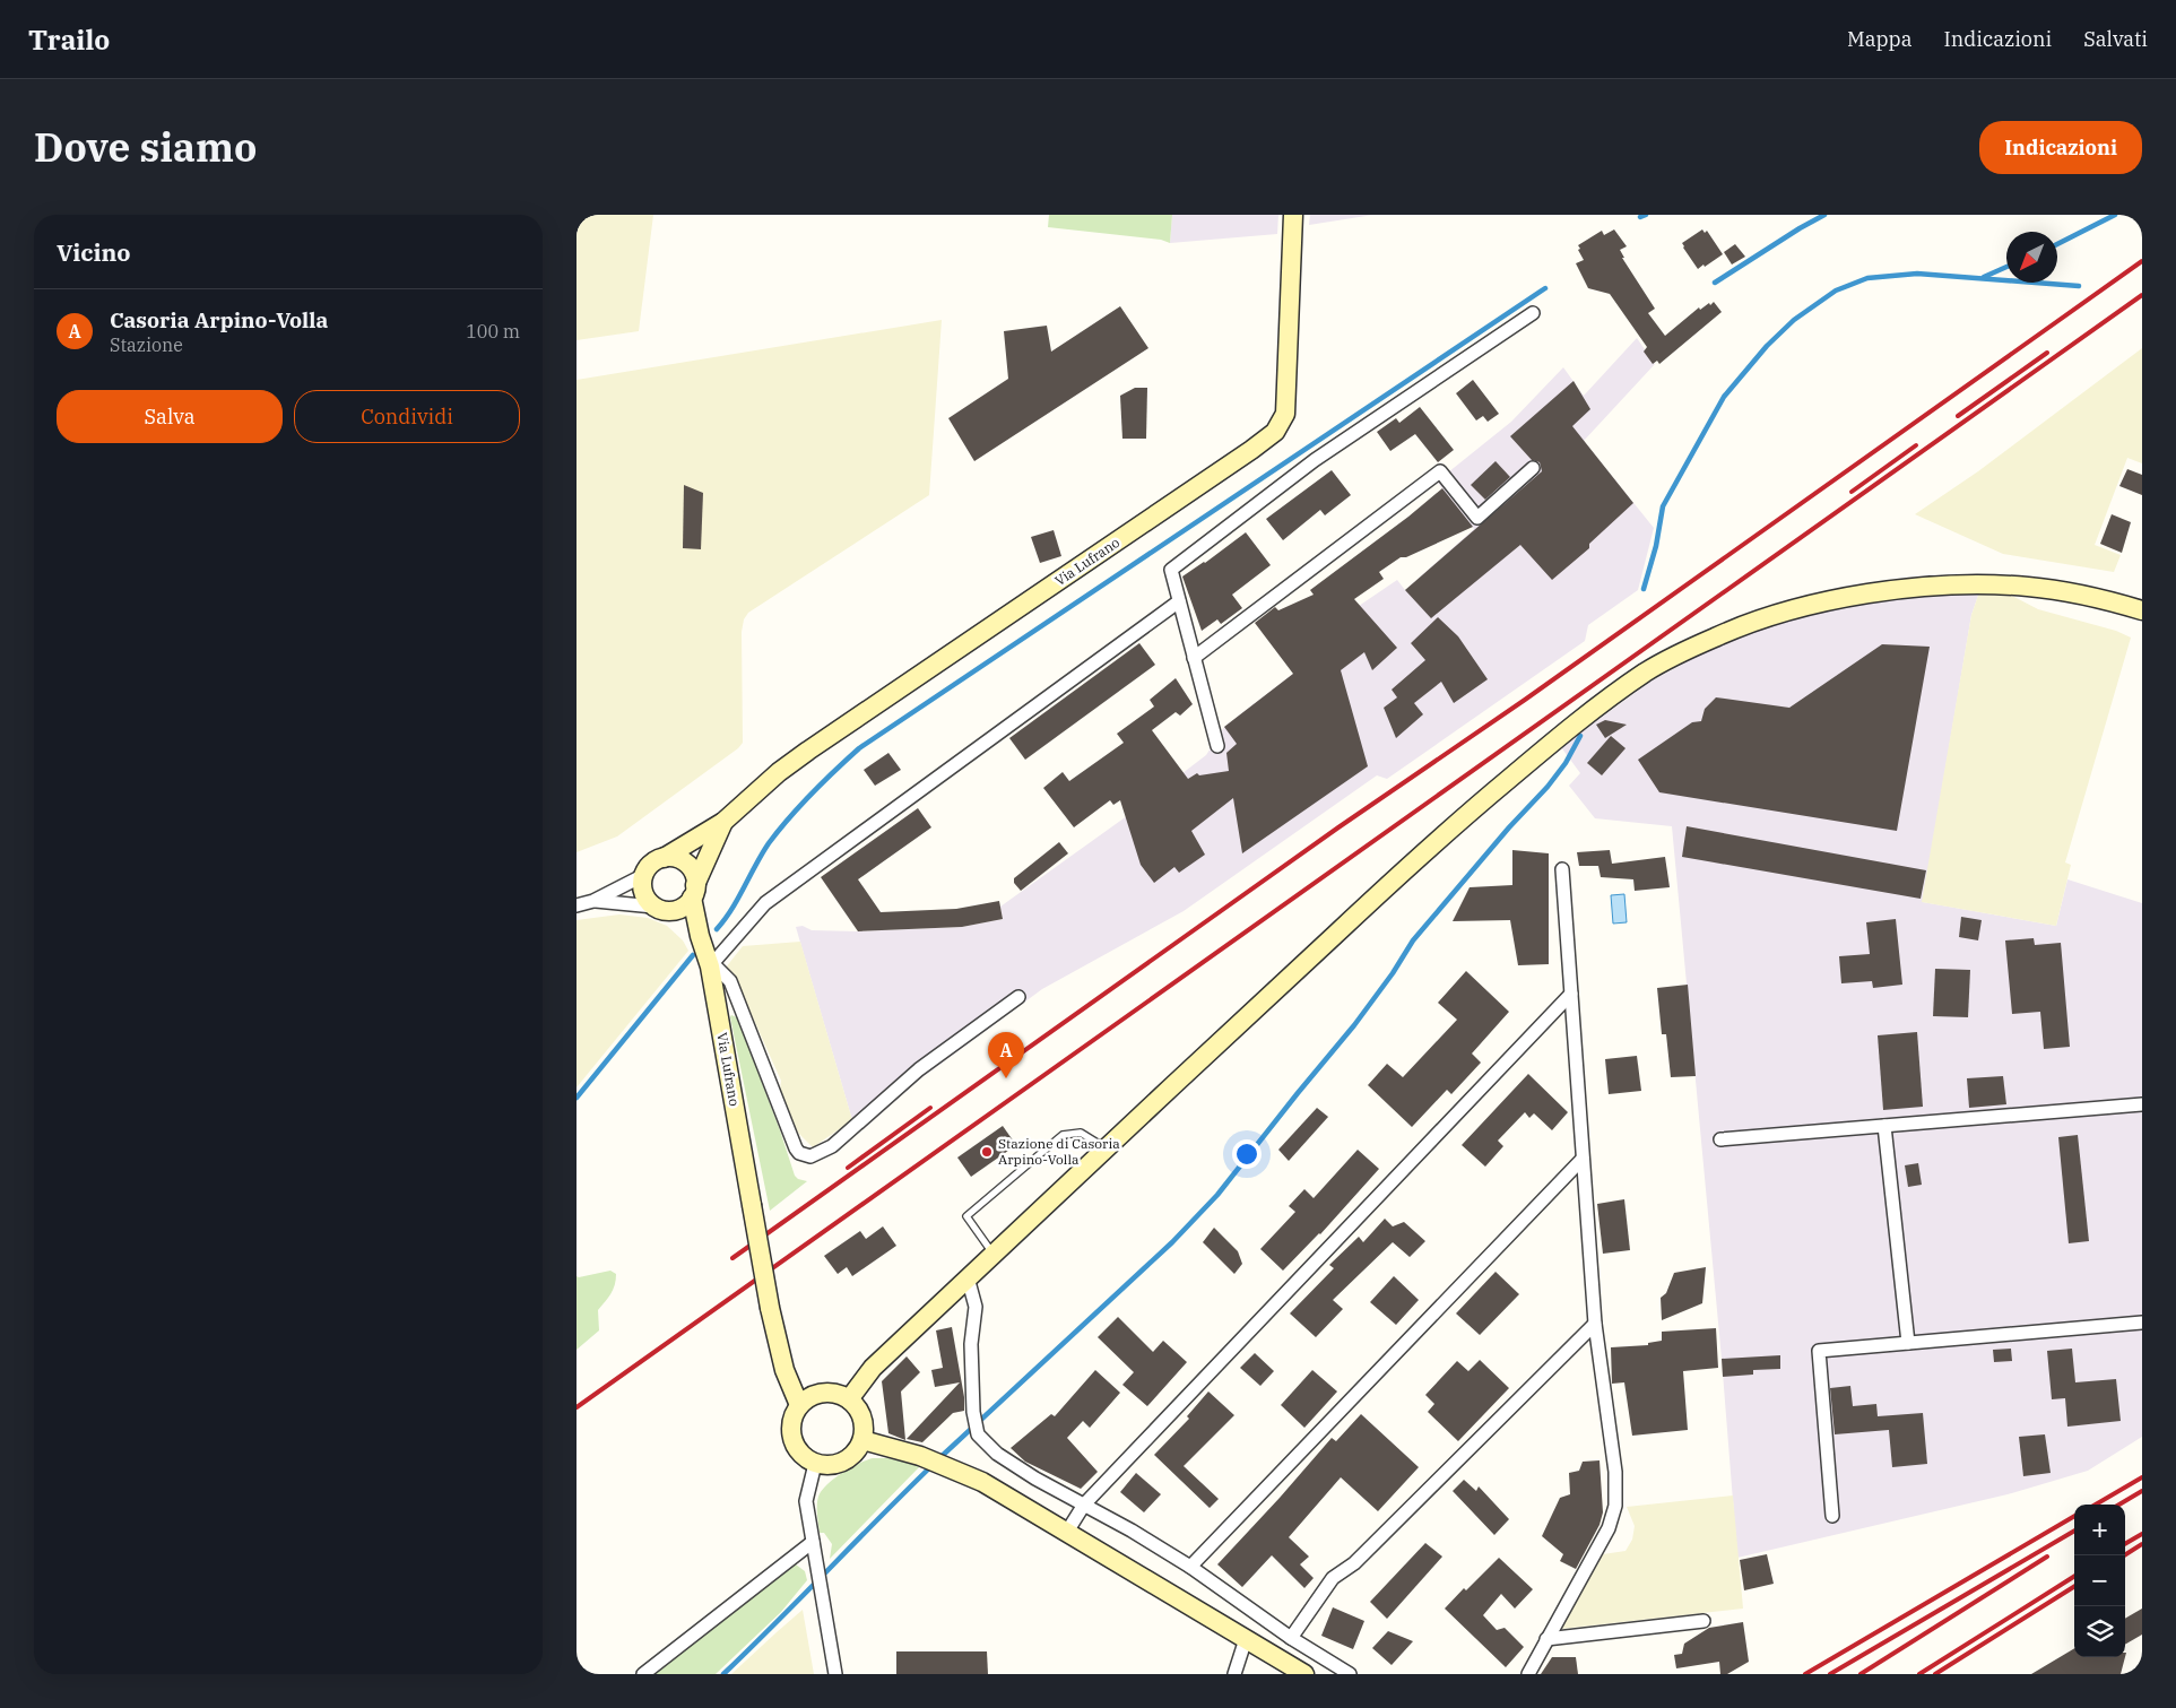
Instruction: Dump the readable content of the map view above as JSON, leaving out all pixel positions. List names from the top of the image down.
{
  "streets": {
    "street": ["Via Lufrano"]
  },
  "places": ["Stazione di Casoria Arpino-Volla"],
  "north": "bottom left",
  "page": {
    "header": "Trailo",
    "nav": ["Mappa", "Indicazioni", "Salvati"],
    "title": "Dove siamo",
    "buttons": [
      "Indicazioni",
      ["Salva", "Condividi"]
    ],
    "heading": "Vicino",
    "list": [
      {
        "mark": "A",
        "name": "Casoria Arpino-Volla",
        "note": "Stazione",
        "value": "100 m"
      }
    ],
    "pins": "A",
    "map_buttons": ["+", "−"]
  }
}
